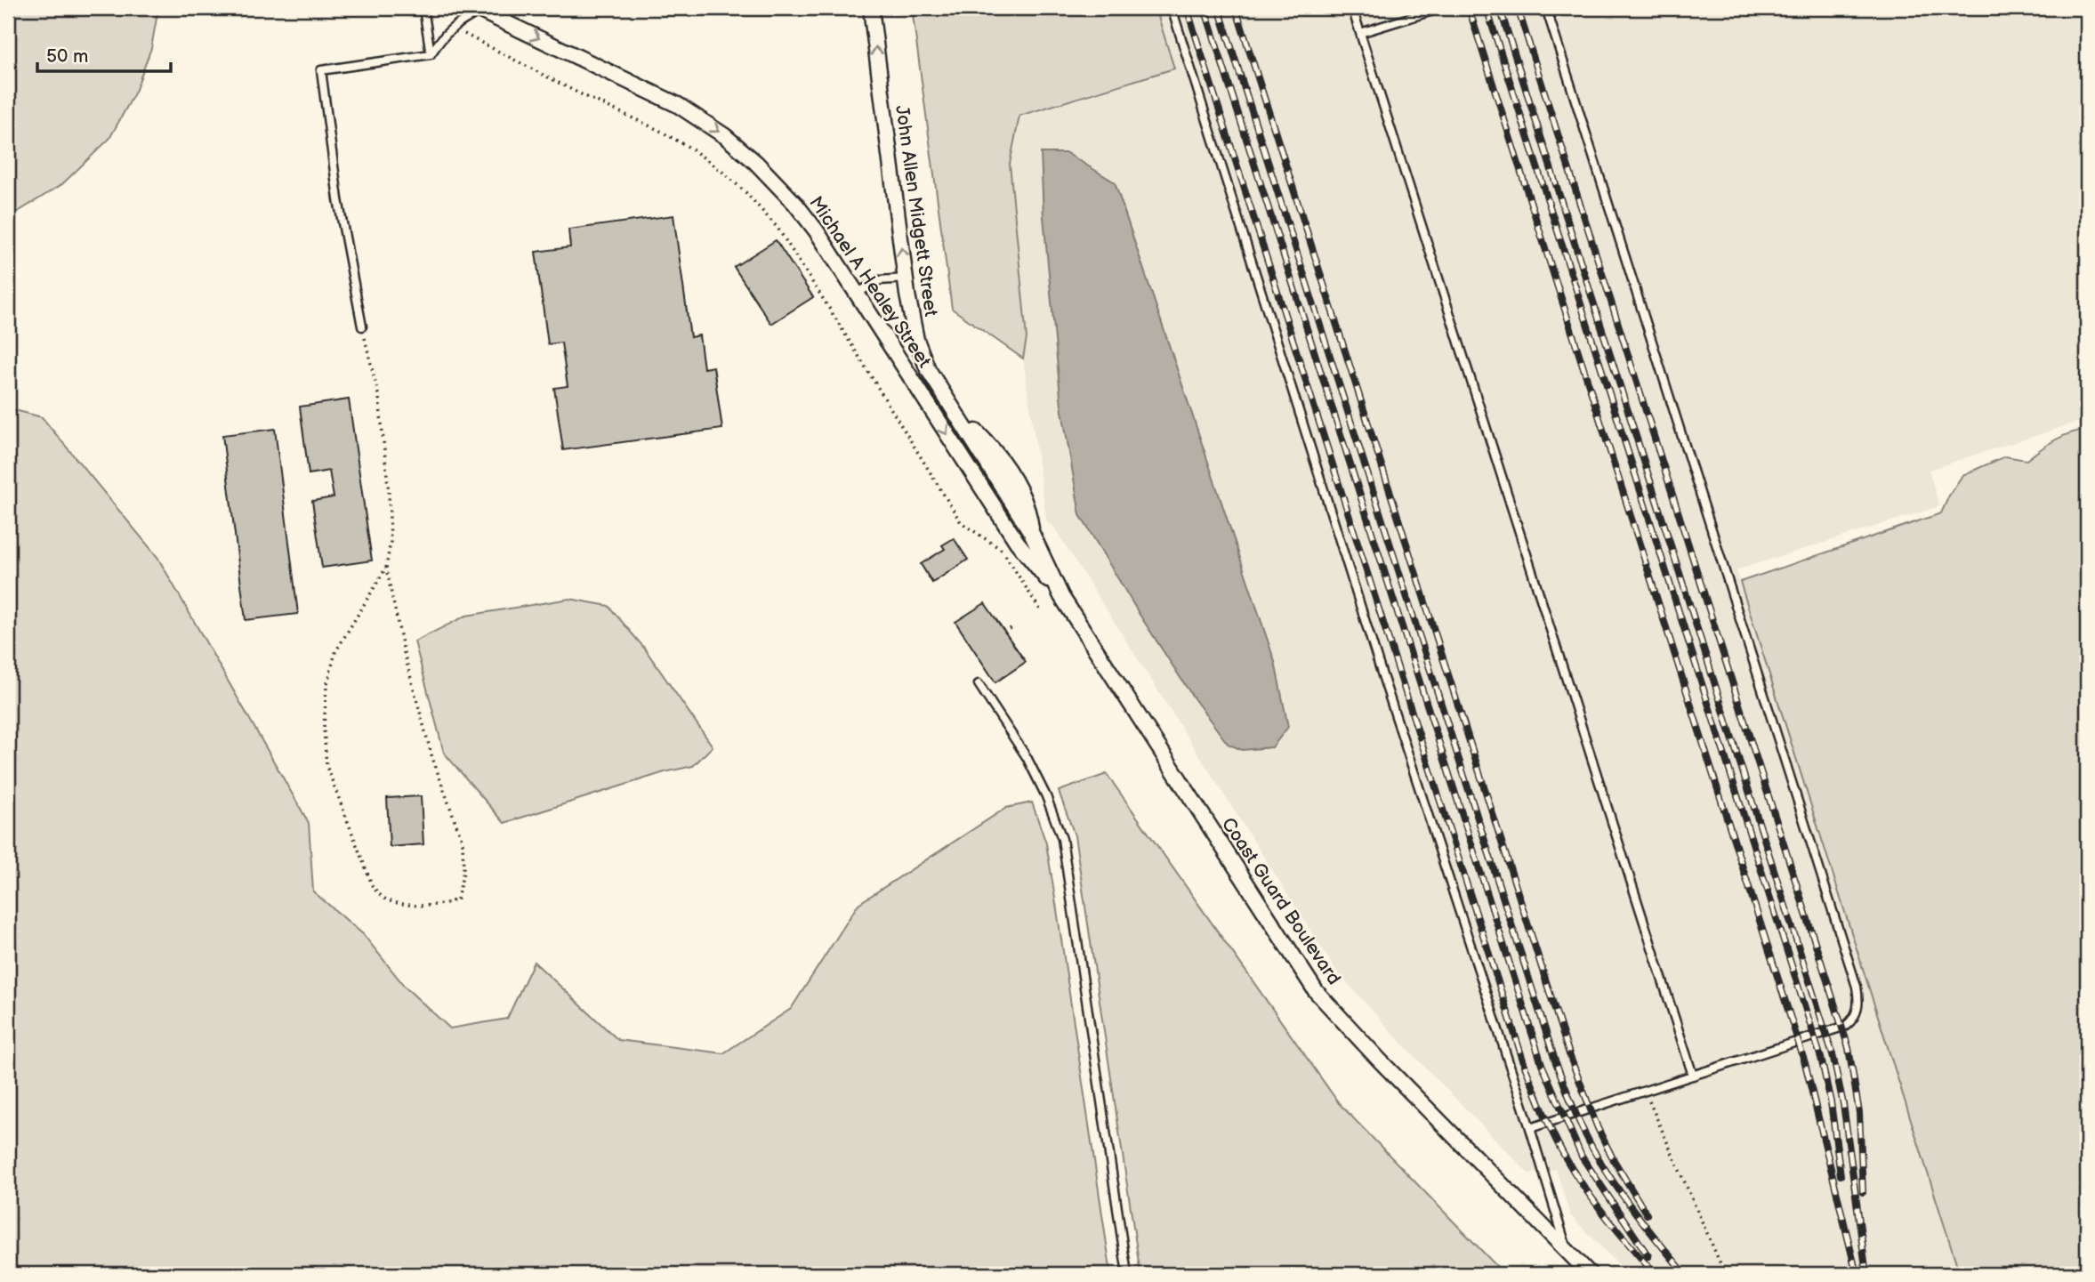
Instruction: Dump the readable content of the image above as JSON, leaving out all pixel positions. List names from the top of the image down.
{
  "streets": {
    "street": ["John Allen Midgett Street", "Michael A Healey Street", "Coast Guard Boulevard"]
  },
  "crossings": [
    ["John Allen Midgett Street", "Coast Guard Boulevard"],
    ["Michael A Healey Street", "Coast Guard Boulevard"]
  ],
  "one_way": ["John Allen Midgett Street", "Michael A Healey Street"],
  "scale_bar": "50 m"
}
